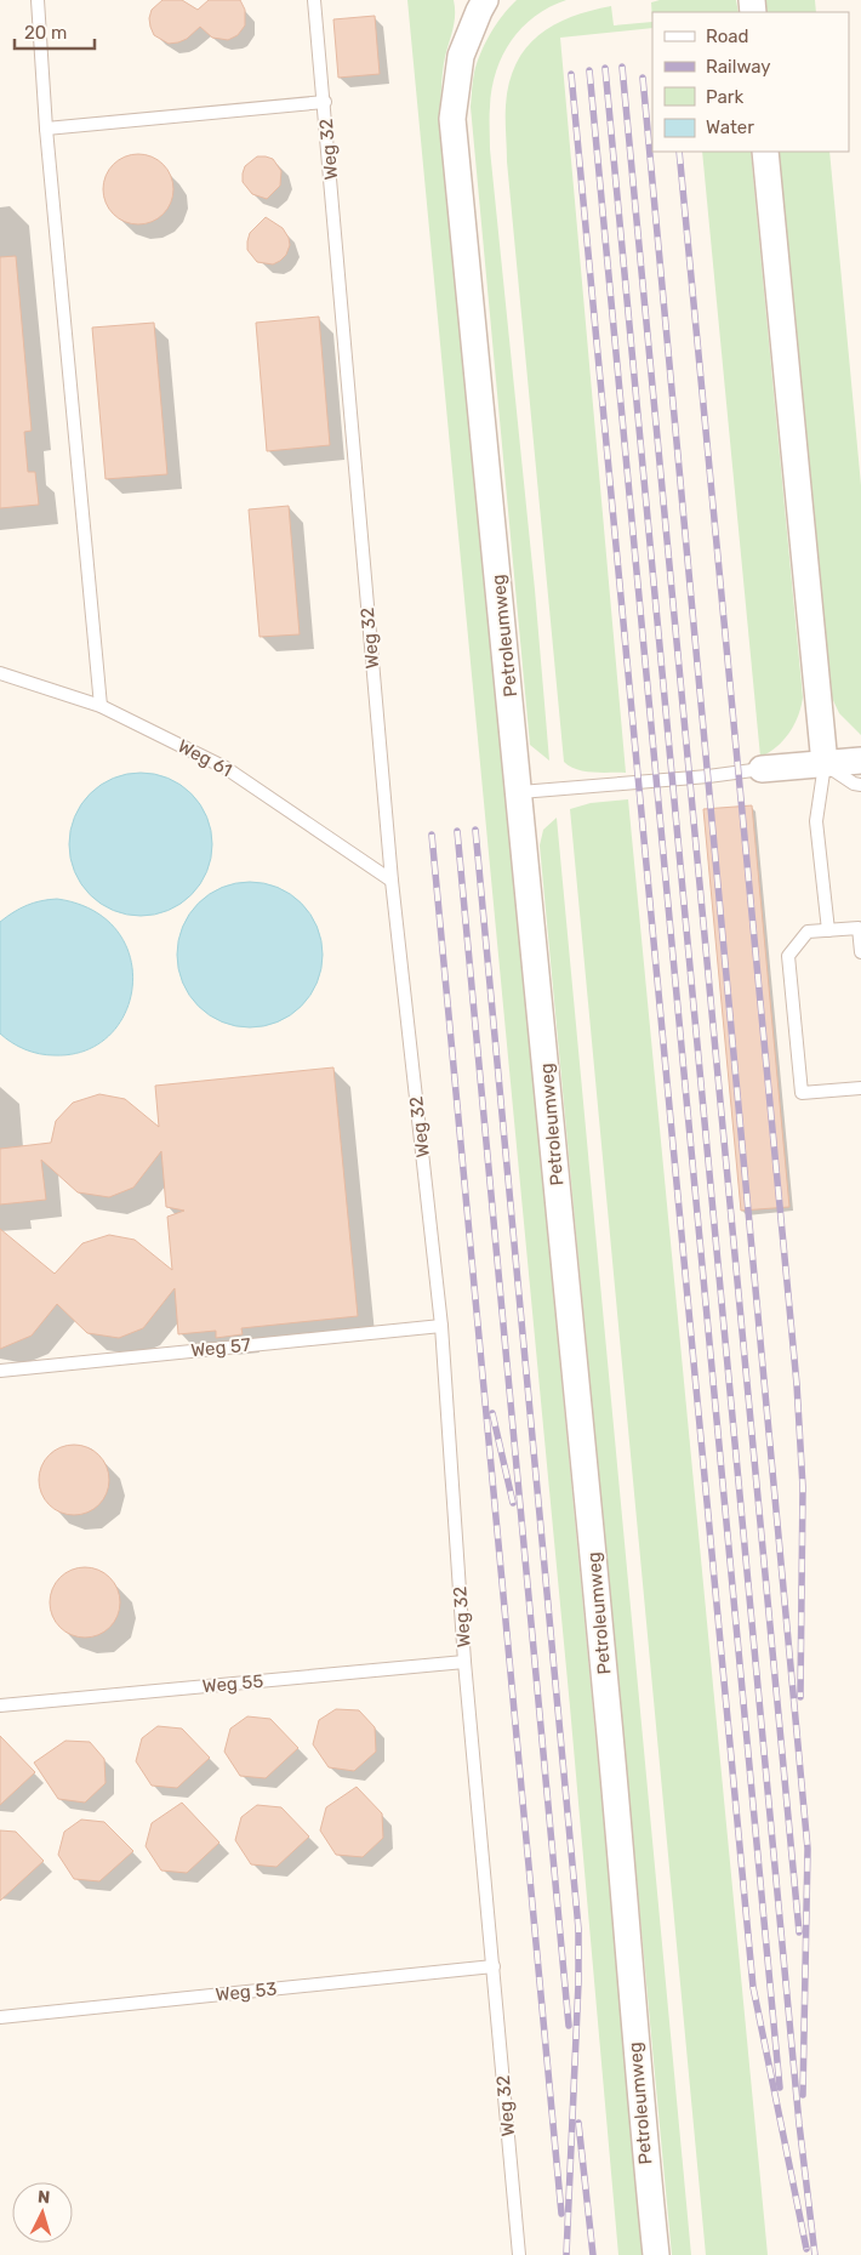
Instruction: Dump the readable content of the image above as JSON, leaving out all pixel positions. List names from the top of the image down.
{
  "streets": {
    "street": ["Petroleumweg"],
    "lane": [
      "Weg 32",
      "Weg 61",
      "Weg 57",
      "Weg 55",
      "Weg 53"
    ]
  },
  "crossings": [
    ["Weg 32", "Weg 61"],
    ["Weg 32", "Weg 57"],
    ["Weg 32", "Weg 55"],
    ["Weg 32", "Weg 53"]
  ],
  "legend": [
    "Road",
    "Railway",
    "Park",
    "Water"
  ],
  "scale_bar": "20 m",
  "north": "top"
}
